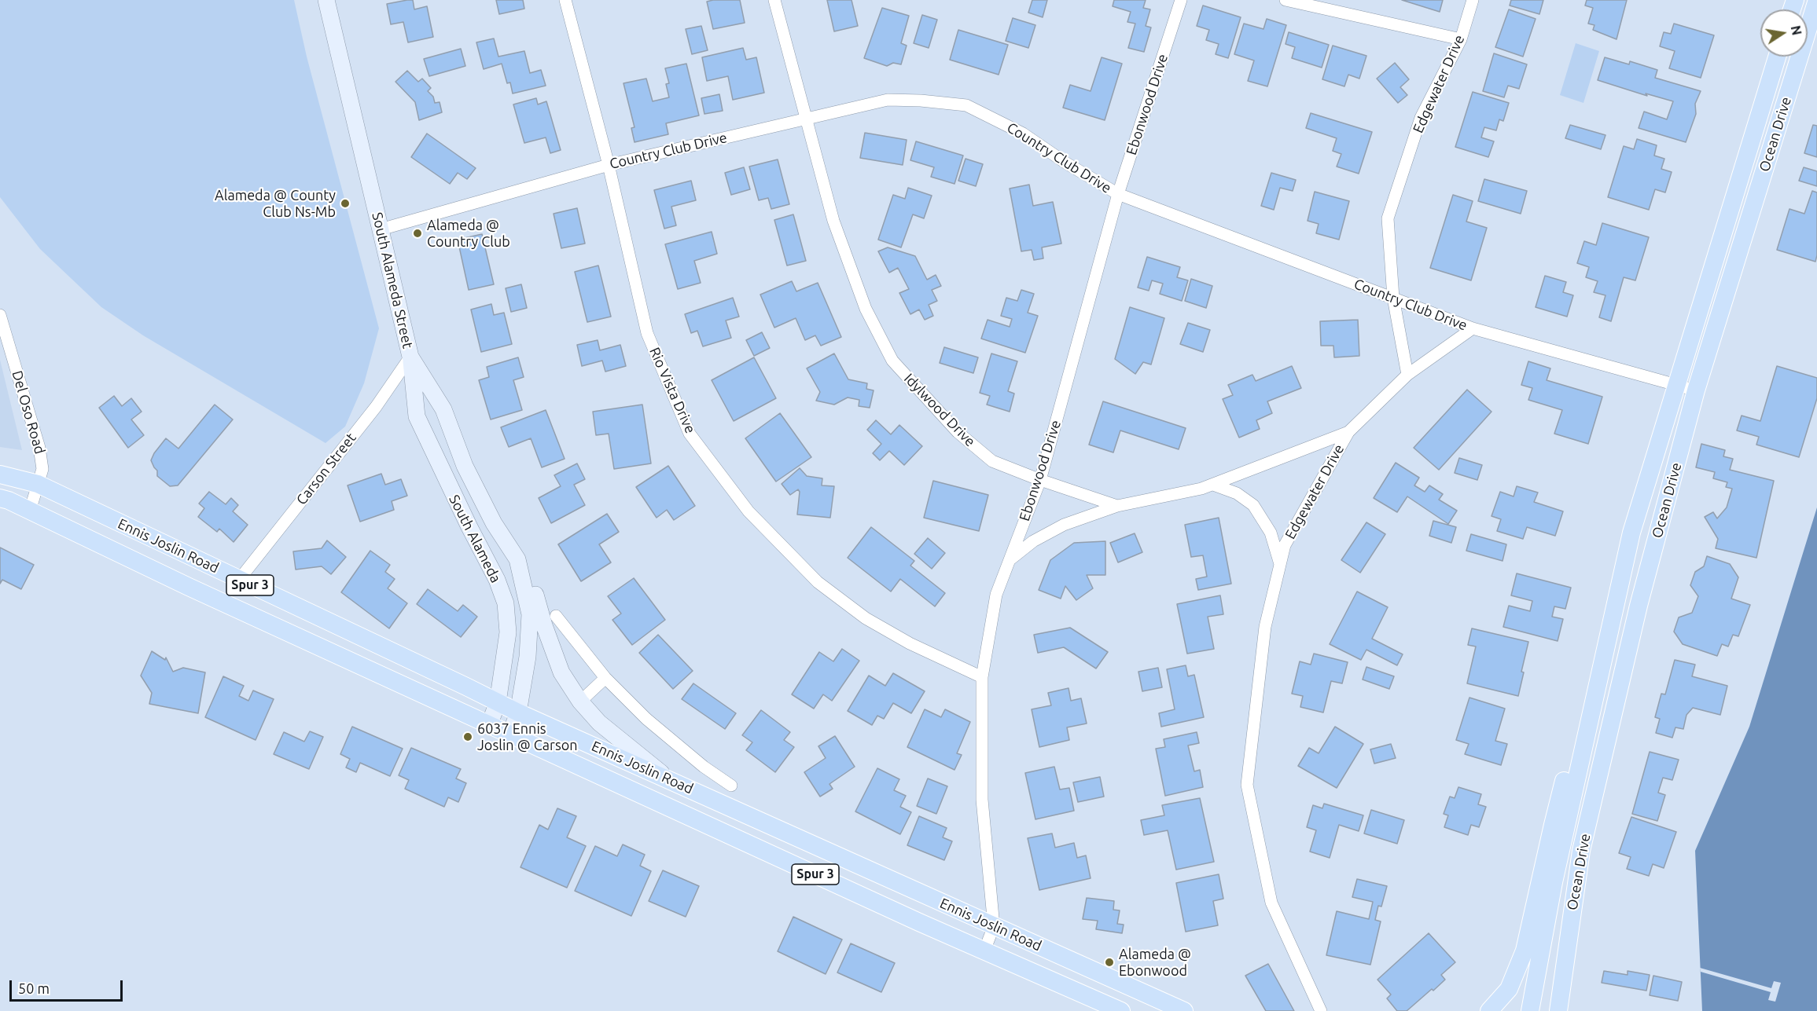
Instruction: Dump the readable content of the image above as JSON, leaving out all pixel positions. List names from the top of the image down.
{
  "streets": {
    "main road": [
      "Ocean Drive",
      "South Alameda Street",
      "South Alameda",
      "Ennis Joslin Road",
      "Spur 3"
    ],
    "street": [
      "Edgewater Drive",
      "Ebonwood Drive",
      "Country Club Drive",
      "Rio Vista Drive",
      "Idylwood Drive",
      "Del Oso Road",
      "Carson Street"
    ]
  },
  "crossings": [
    ["Edgewater Drive", "Country Club Drive"],
    ["Ebonwood Drive", "Country Club Drive"],
    ["Ebonwood Drive", "Rio Vista Drive"],
    ["Ebonwood Drive", "Idylwood Drive"],
    ["Ebonwood Drive", "Ennis Joslin Road"],
    ["Ocean Drive", "Country Club Drive"],
    ["Country Club Drive", "South Alameda Street"],
    ["Country Club Drive", "Rio Vista Drive"],
    ["Country Club Drive", "Idylwood Drive"],
    ["South Alameda Street", "Carson Street"],
    ["South Alameda Street", "South Alameda"],
    ["South Alameda Street", "Ennis Joslin Road"],
    ["Del Oso Road", "Ennis Joslin Road"],
    ["Carson Street", "South Alameda"],
    ["Carson Street", "Ennis Joslin Road"],
    ["South Alameda", "Ennis Joslin Road"]
  ],
  "places": [
    "Alameda @ County Club Ns-Mb",
    "Alameda @ Country Club",
    "6037 Ennis Joslin @ Carson",
    "Alameda @ Ebonwood"
  ],
  "scale_bar": "50 m",
  "north": "right"
}
